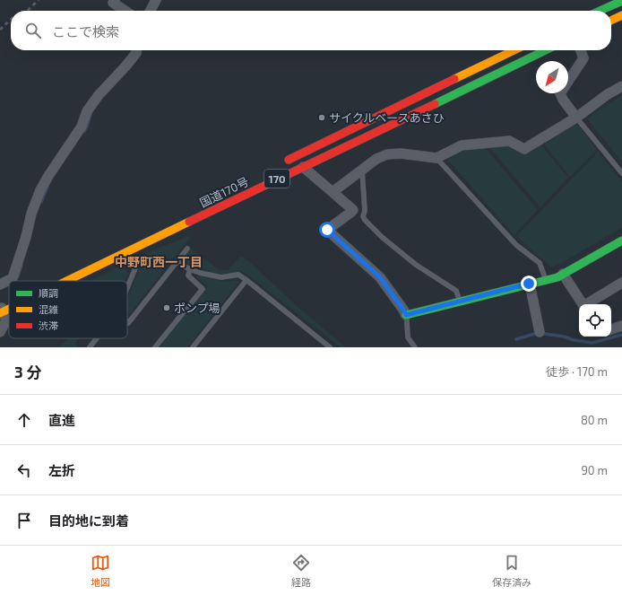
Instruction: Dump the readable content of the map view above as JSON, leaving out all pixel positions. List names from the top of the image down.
{
  "streets": {
    "main road": ["170", "国道170号"]
  },
  "districts": ["中野町西一丁目"],
  "places": ["サイクルベースあさひ", "ポンプ場"],
  "legend": ["順調", "混雑", "渋滞"],
  "north": "bottom left",
  "page": {
    "search": "ここで検索",
    "heading": ["3 分", "徒歩 · 170 m"],
    "list": [
      ["直進", "80 m"],
      ["左折", "90 m"],
      "目的地に到着"
    ],
    "nav": ["地図", "経路", "保存済み"]
  }
}
